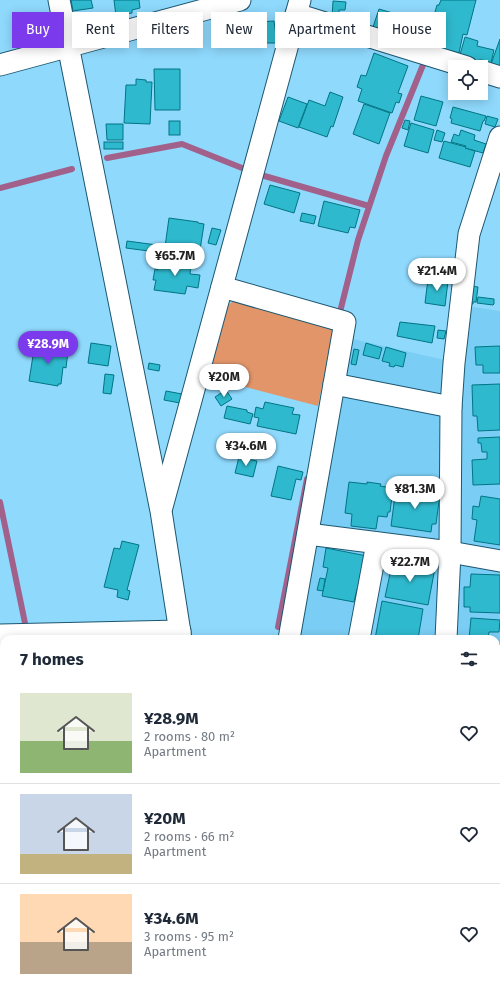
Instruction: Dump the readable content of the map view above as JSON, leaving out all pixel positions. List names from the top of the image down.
{
  "page": {
    "chip": [
      "Buy",
      "Rent",
      "Filters",
      "New",
      "Apartment",
      "House"
    ],
    "price": [
      "¥65.7M",
      "¥21.4M",
      "¥28.9M",
      "¥20M",
      "¥34.6M",
      "¥81.3M",
      "¥22.7M"
    ],
    "heading": "7 homes",
    "list": [
      {
        "name": "¥28.9M",
        "note": "2 rooms · 80 m² · Apartment"
      },
      {
        "name": "¥20M",
        "note": "2 rooms · 66 m² · Apartment"
      },
      {
        "name": "¥34.6M",
        "note": "3 rooms · 95 m² · Apartment"
      }
    ]
  }
}
